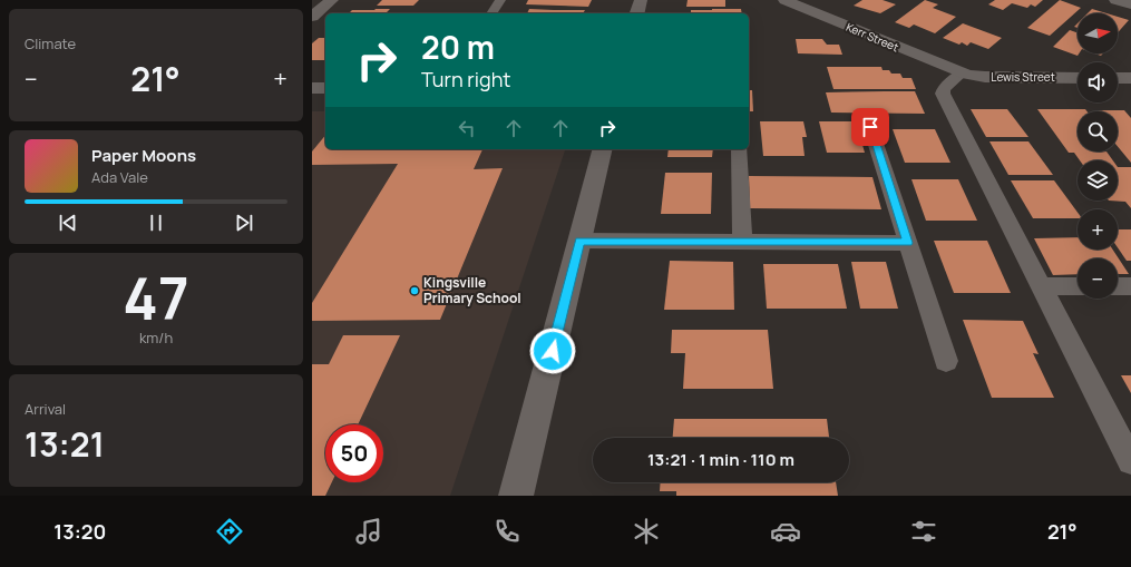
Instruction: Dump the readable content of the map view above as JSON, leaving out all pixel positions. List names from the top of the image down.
{
  "streets": {
    "street": ["Kerr Street", "Lewis Street"]
  },
  "crossings": [
    ["Kerr Street", "Lewis Street"]
  ],
  "places": ["Kingsville Primary School"],
  "north": "right",
  "page": {
    "tile": [
      "Climate",
      ["47", "km/h"],
      ["Arrival", "13:21"]
    ],
    "map_buttons": ["+", "−"],
    "turn": ["20 m", "Turn right"],
    "heat": ["−", "21°", "+"],
    "song": ["Paper Moons", "Ada Vale"],
    "limit": "50",
    "trip": "13:21 · 1 min · 110 m",
    "tabs": ["13:20", "21°"]
  }
}
